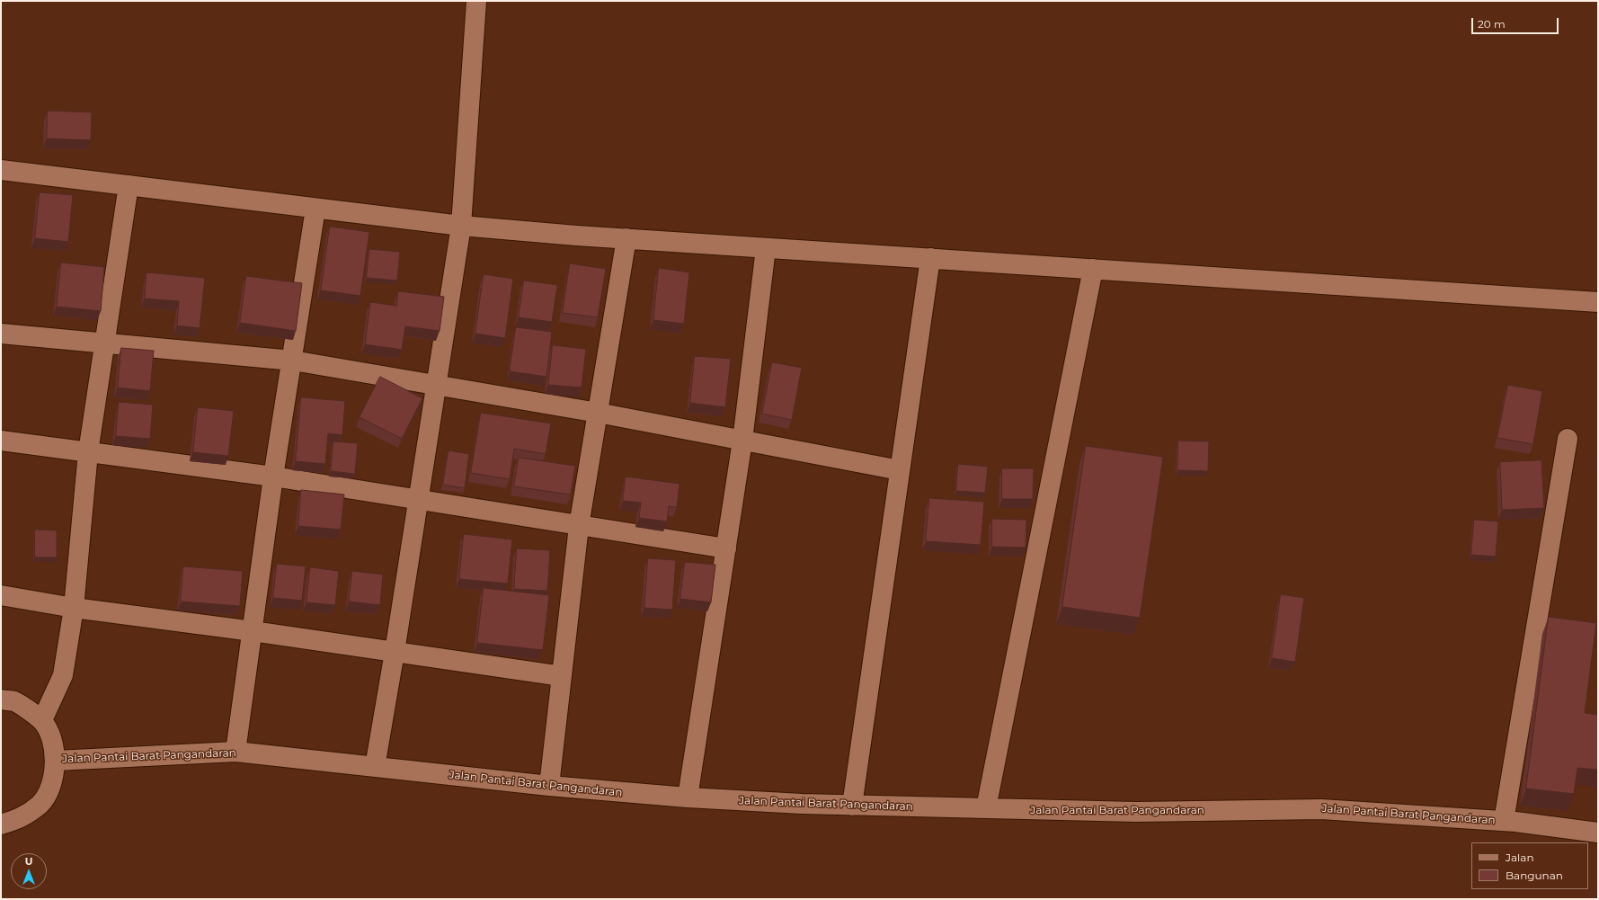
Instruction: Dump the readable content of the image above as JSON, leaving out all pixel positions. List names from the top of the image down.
{
  "streets": {
    "street": ["Jalan Pantai Barat Pangandaran"]
  },
  "legend": ["Jalan", "Bangunan"],
  "scale_bar": "20 m",
  "north": "top"
}
